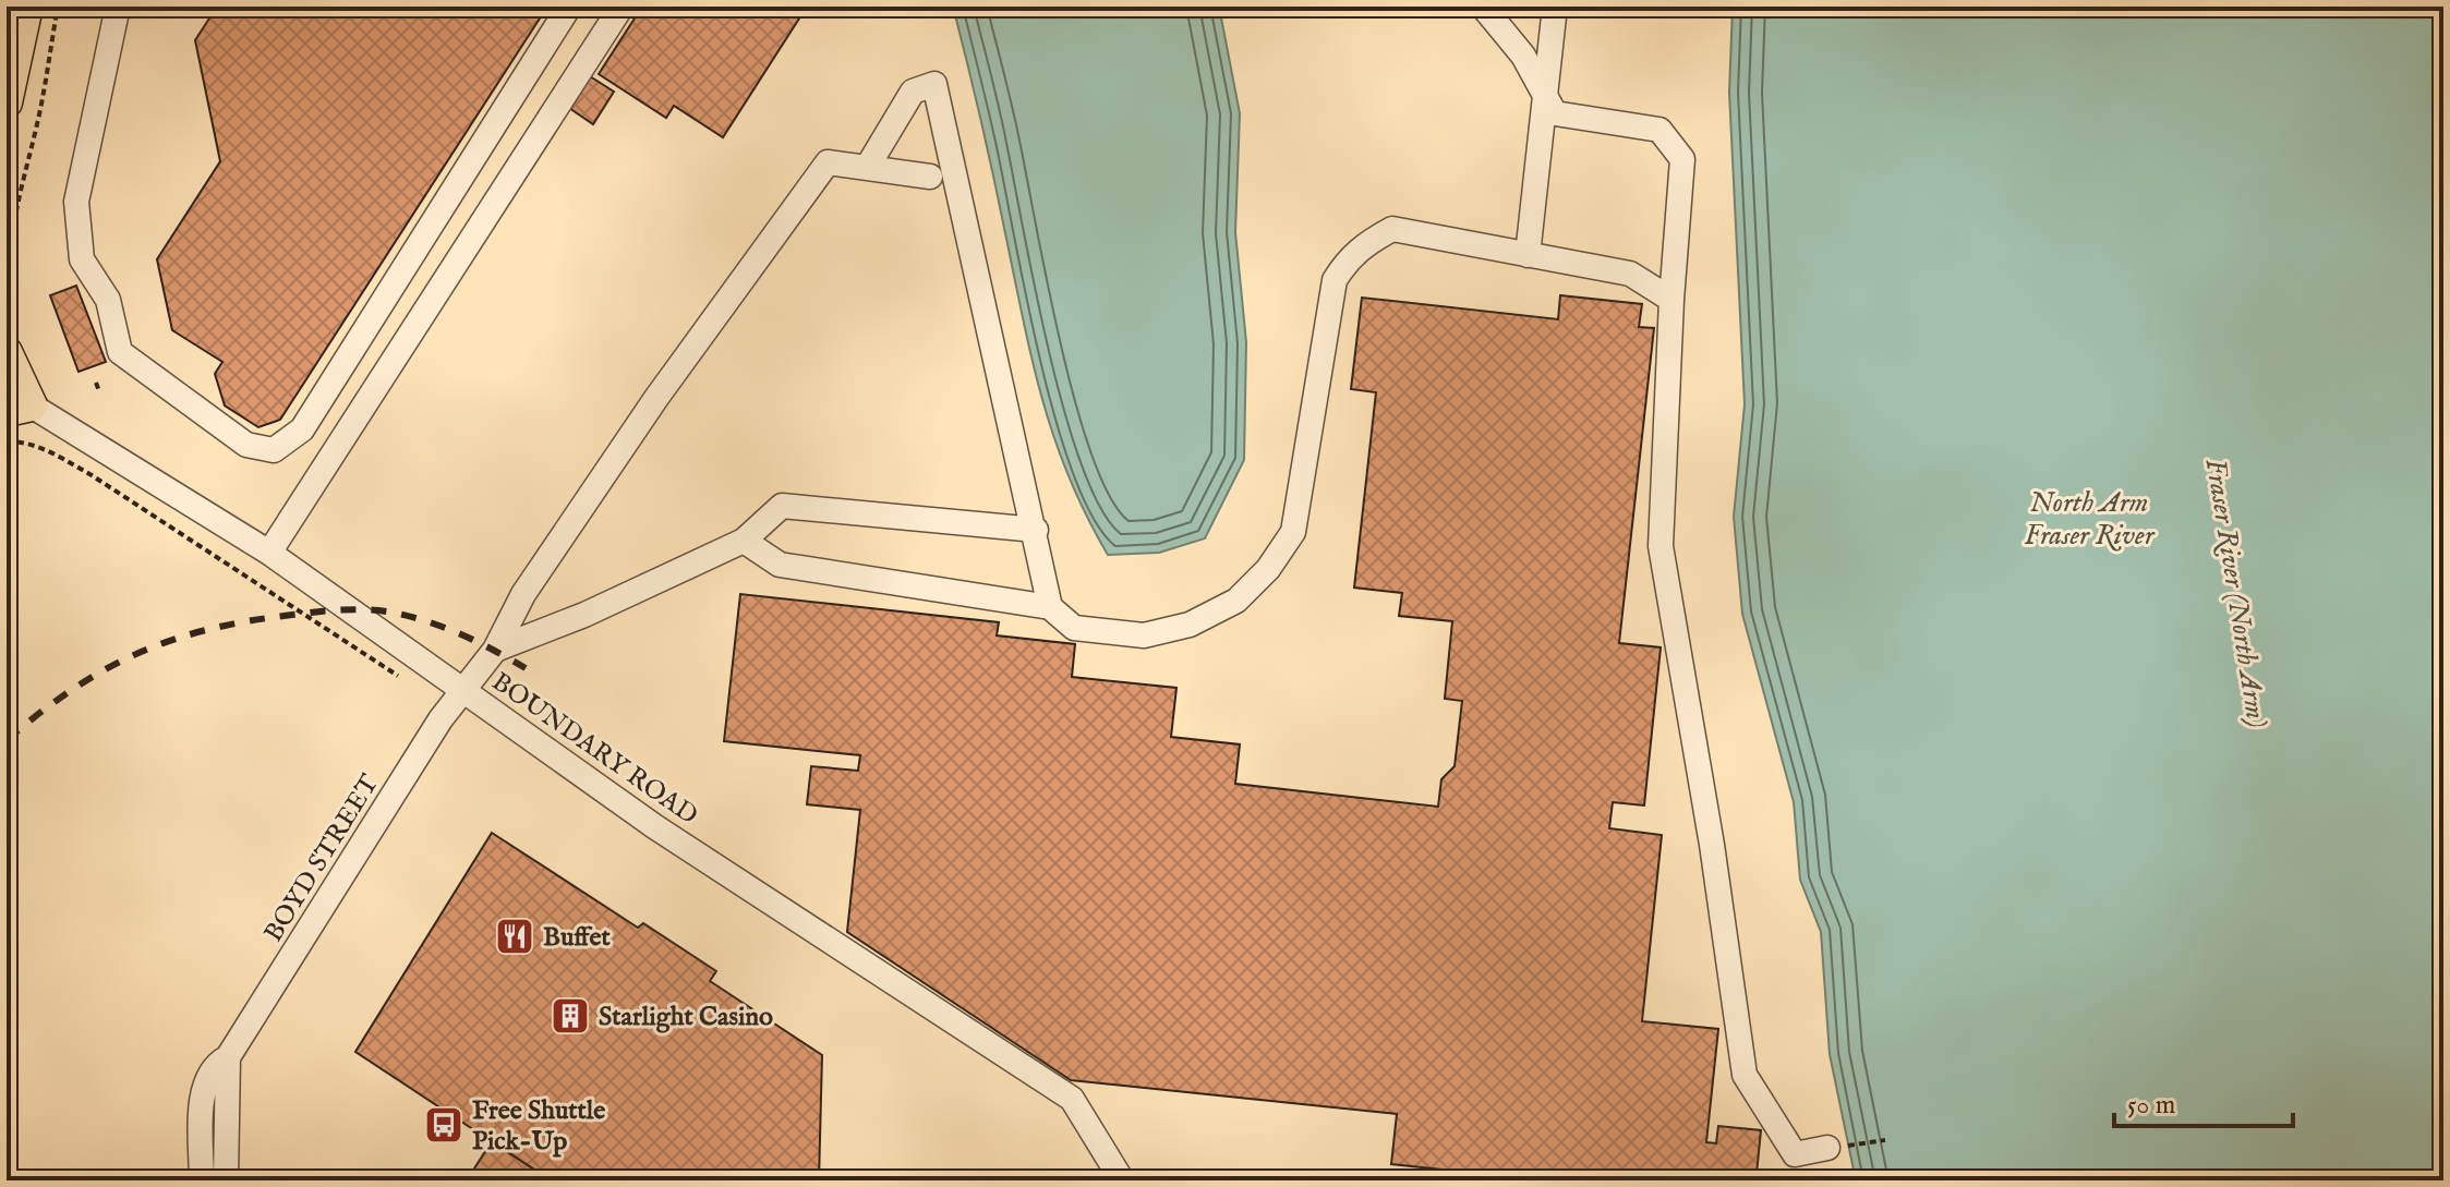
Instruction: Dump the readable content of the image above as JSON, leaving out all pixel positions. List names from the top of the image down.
{
  "streets": {
    "street": ["BOUNDARY ROAD", "BOYD STREET"]
  },
  "crossings": [
    ["BOUNDARY ROAD", "BOYD STREET"]
  ],
  "water": ["North Arm Fraser River", "Fraser River (North Arm)"],
  "places": {
    "restaurant": ["Buffet"],
    "building": ["Starlight Casino"],
    "bus stop": ["Free Shuttle Pick-Up"]
  },
  "scale_bar": "50 m"
}
